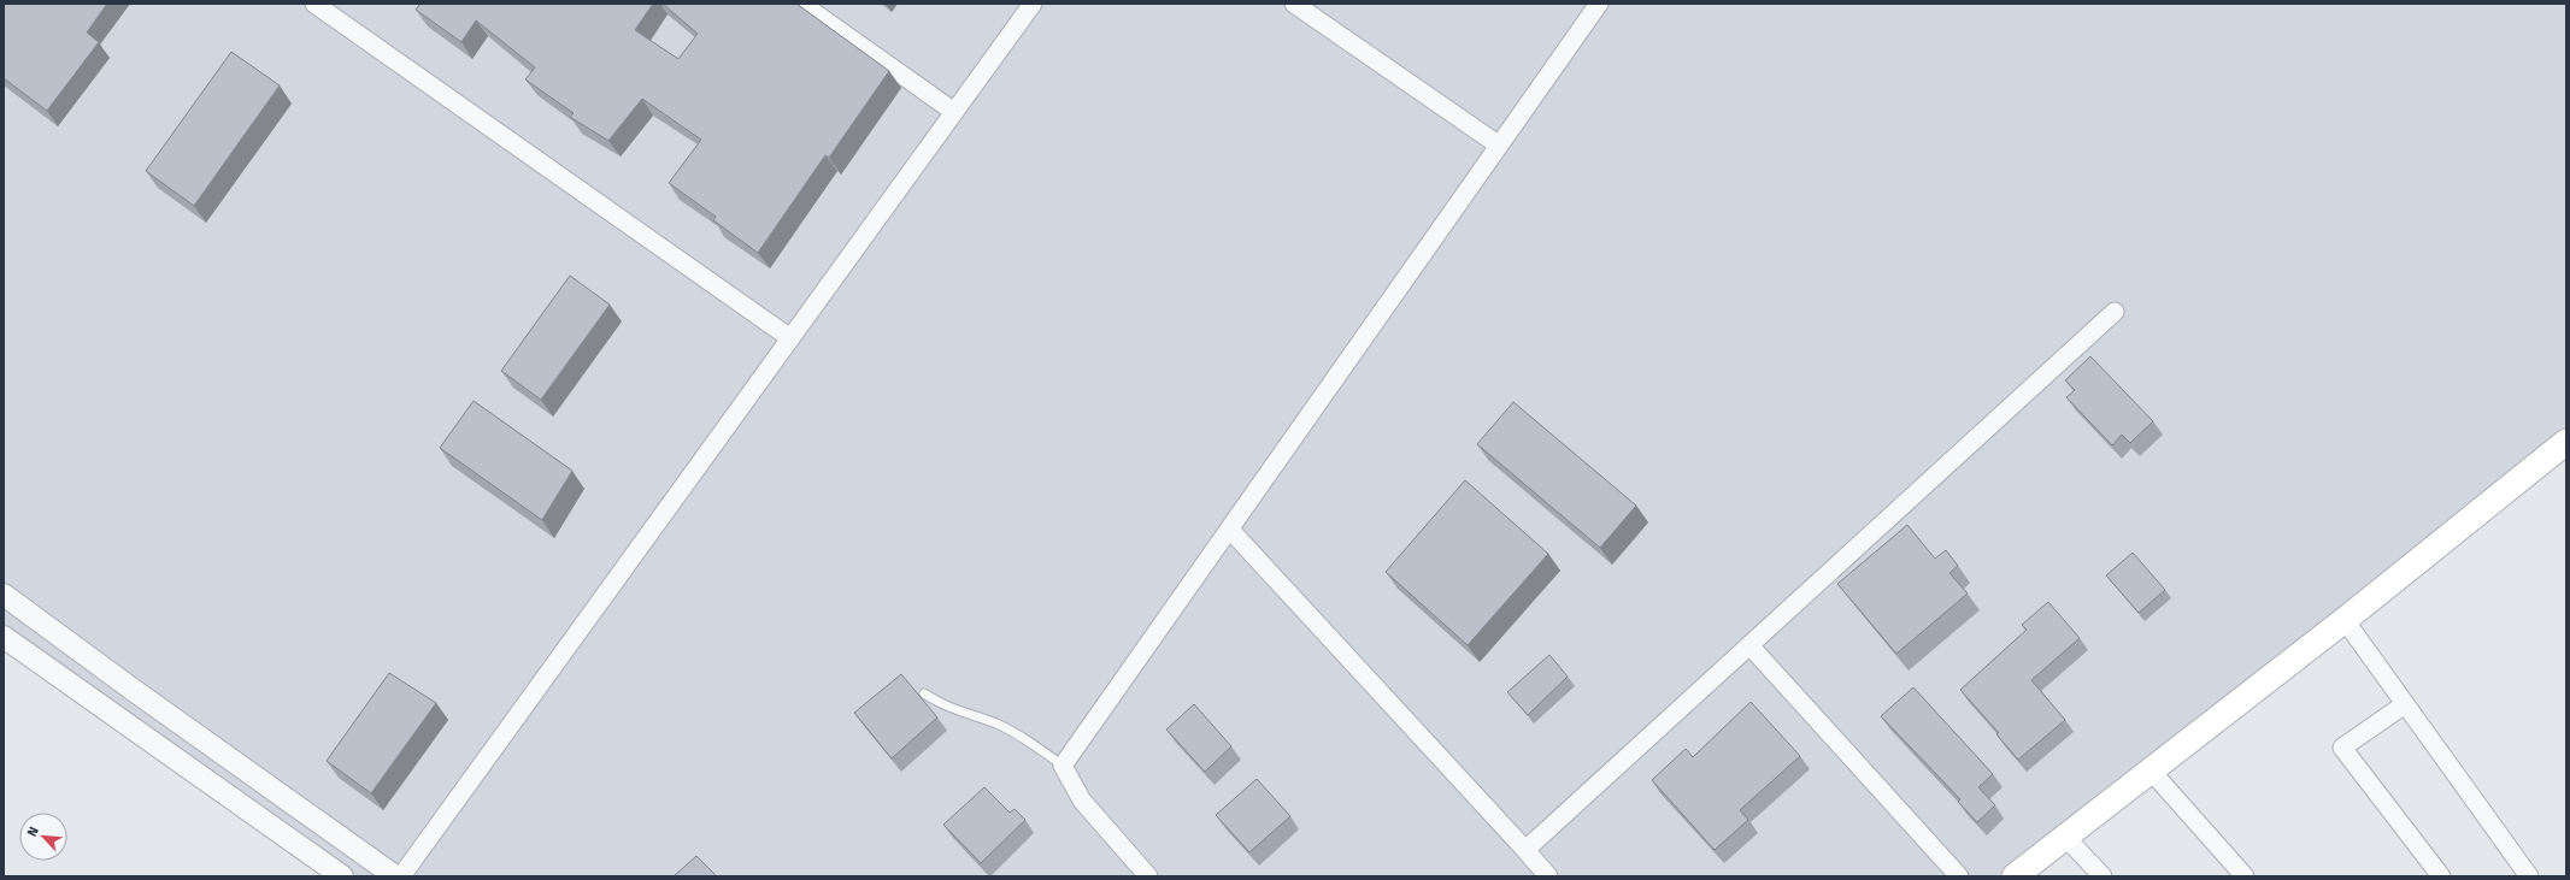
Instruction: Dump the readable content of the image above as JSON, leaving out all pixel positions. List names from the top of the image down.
{
  "north": "top left"
}
